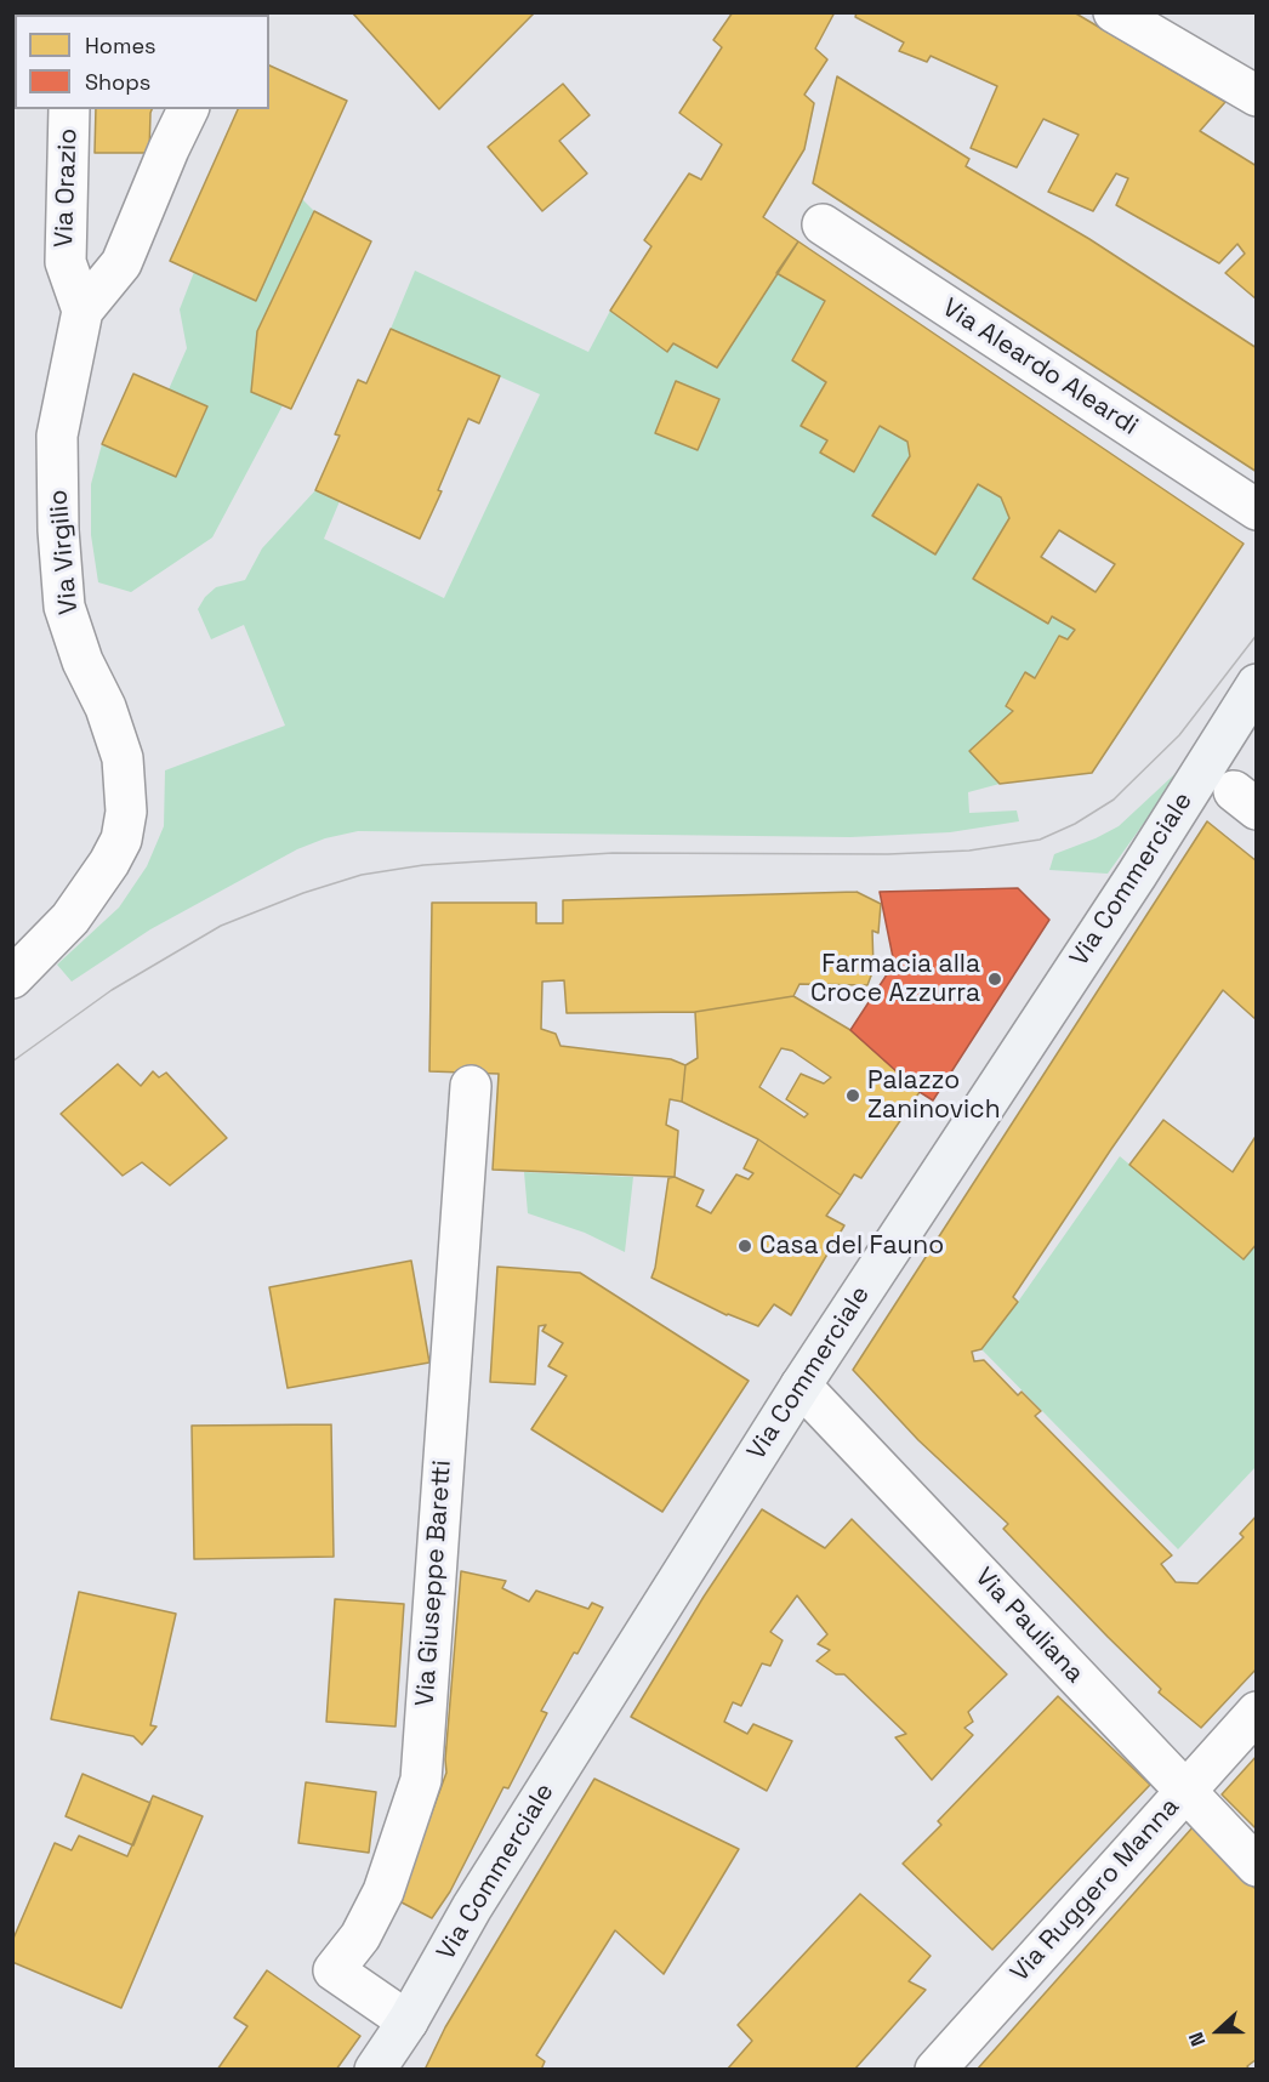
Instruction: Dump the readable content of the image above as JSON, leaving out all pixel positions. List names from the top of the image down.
{
  "streets": {
    "main road": ["Via Commerciale"],
    "street": [
      "Via Orazio",
      "Via Aleardo Aleardi",
      "Via Virgilio",
      "Via Giuseppe Baretti",
      "Via Pauliana",
      "Via Ruggero Manna"
    ]
  },
  "crossings": [
    ["Via Orazio", "Via Virgilio"],
    ["Via Commerciale", "Via Giuseppe Baretti"],
    ["Via Commerciale", "Via Pauliana"],
    ["Via Pauliana", "Via Ruggero Manna"]
  ],
  "places": ["Farmacia alla Croce Azzurra", "Palazzo Zaninovich", "Casa del Fauno"],
  "legend": ["Homes", "Shops"],
  "north": "left"
}
